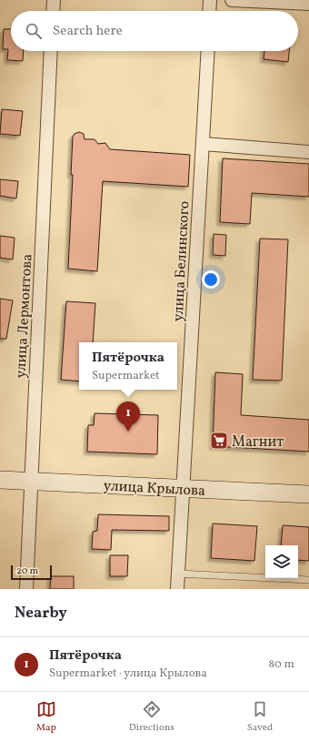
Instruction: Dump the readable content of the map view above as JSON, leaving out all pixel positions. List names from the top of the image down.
{
  "streets": {
    "main road": ["улица Крылова"],
    "street": ["улица Белинского", "улица Лермонтова"]
  },
  "crossings": [
    ["улица Белинского", "улица Крылова"],
    ["улица Лермонтова", "улица Крылова"]
  ],
  "places": {
    "supermarket": ["Магнит"]
  },
  "scale_bar": "20 m",
  "page": {
    "search": "Search here",
    "popup": ["Пятёрочка", "Supermarket"],
    "pins": "1",
    "scale": "20 m",
    "heading": "Nearby",
    "list": [
      {
        "mark": "1",
        "name": "Пятёрочка",
        "note": "Supermarket · улица Крылова",
        "value": "80 m"
      }
    ],
    "nav": ["Map", "Directions", "Saved"]
  }
}
